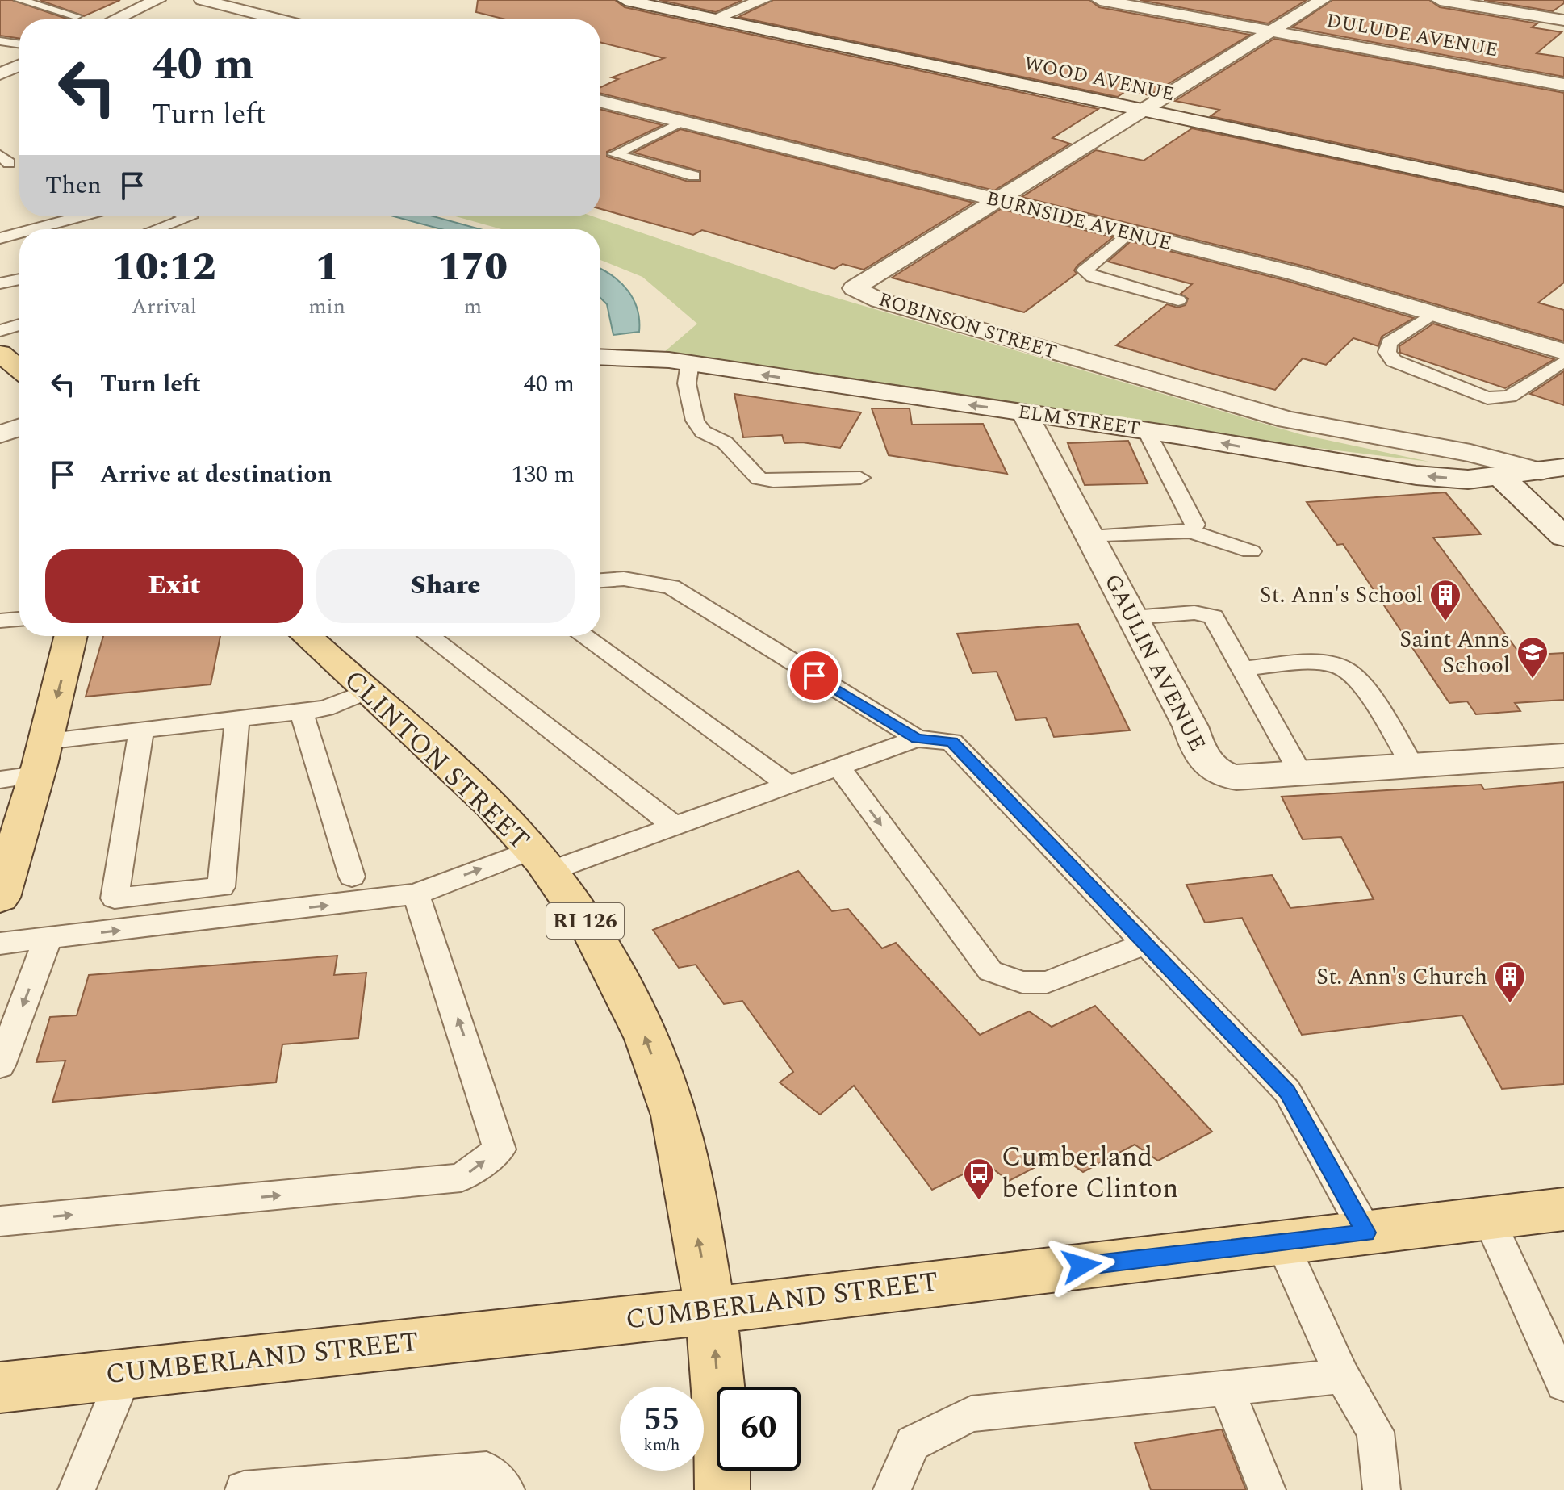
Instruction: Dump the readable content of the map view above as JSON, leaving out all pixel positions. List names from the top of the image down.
{
  "streets": {
    "main road": ["CLINTON STREET", "RI 126", "CUMBERLAND STREET"],
    "street": [
      "DULUDE AVENUE",
      "WOOD AVENUE",
      "BURNSIDE AVENUE",
      "ROBINSON STREET",
      "ELM STREET",
      "GAULIN AVENUE"
    ]
  },
  "crossings": [
    ["DULUDE AVENUE", "ROBINSON STREET"],
    ["WOOD AVENUE", "ROBINSON STREET"],
    ["BURNSIDE AVENUE", "ROBINSON STREET"],
    ["ROBINSON STREET", "ELM STREET"],
    ["ELM STREET", "GAULIN AVENUE"],
    ["CLINTON STREET", "CUMBERLAND STREET"]
  ],
  "one_way": ["ELM STREET", "CLINTON STREET"],
  "places": {
    "building": ["St. Ann's School", "St. Ann's Church"],
    "school or university": ["Saint Anns School"],
    "bus stop": ["Cumberland before Clinton"]
  },
  "page": {
    "turn": ["40 m", "Turn left"],
    "then": "Then",
    "eta": [
      "10:12",
      "Arrival",
      "1",
      "min",
      "170",
      "m"
    ],
    "list": [
      {
        "name": "Turn left",
        "value": "40 m"
      },
      {
        "name": "Arrive at destination",
        "value": "130 m"
      }
    ],
    "buttons": ["Exit", "Share"],
    "speed": "55 km/h",
    "limit": "60"
  }
}
